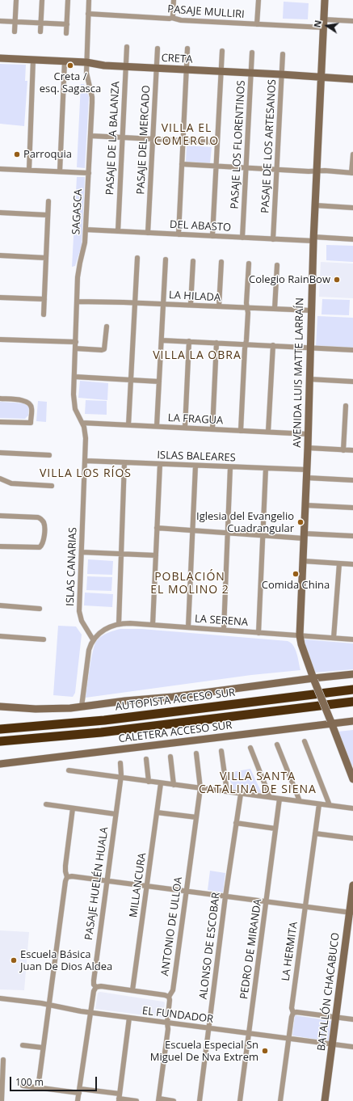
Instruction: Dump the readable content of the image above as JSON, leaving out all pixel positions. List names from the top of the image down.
{
  "streets": {
    "highway": ["AUTOPISTA ACCESO SUR"],
    "street": [
      "PASAJE MULLIRI",
      "CRETA",
      "PASAJE DE LA BALANZA",
      "PASAJE DEL MERCADO",
      "PASAJE LOS FLORENTINOS",
      "PASAJE DE LOS ARTESANOS",
      "SAGASCA",
      "DEL ABASTO",
      "LA HILADA",
      "AVENIDA LUIS MATTE LARRAÍN",
      "LA FRAGUA",
      "ISLAS BALEARES",
      "ISLAS CANARIAS",
      "LA SERENA",
      "CALETERA ACCESO SUR",
      "PASAJE HUELÉN HUALA",
      "MILLANCURA",
      "ANTONIO DE ULLOA",
      "ALONSO DE ESCOBAR",
      "PEDRO DE MIRANDA",
      "LA HERMITA",
      "BATALLÓN CHACABUCO",
      "EL FUNDADOR"
    ]
  },
  "crossings": [
    ["PASAJE MULLIRI", "SAGASCA"],
    ["PASAJE MULLIRI", "AVENIDA LUIS MATTE LARRAÍN"],
    ["CRETA", "PASAJE DE LA BALANZA"],
    ["CRETA", "PASAJE DEL MERCADO"],
    ["CRETA", "PASAJE LOS FLORENTINOS"],
    ["CRETA", "PASAJE DE LOS ARTESANOS"],
    ["CRETA", "SAGASCA"],
    ["CRETA", "AVENIDA LUIS MATTE LARRAÍN"],
    ["PASAJE DE LA BALANZA", "DEL ABASTO"],
    ["PASAJE DEL MERCADO", "DEL ABASTO"],
    ["PASAJE LOS FLORENTINOS", "DEL ABASTO"],
    ["PASAJE DE LOS ARTESANOS", "DEL ABASTO"],
    ["SAGASCA", "DEL ABASTO"],
    ["SAGASCA", "LA HILADA"],
    ["SAGASCA", "LA FRAGUA"],
    ["SAGASCA", "ISLAS CANARIAS"],
    ["DEL ABASTO", "AVENIDA LUIS MATTE LARRAÍN"],
    ["LA HILADA", "AVENIDA LUIS MATTE LARRAÍN"],
    ["AVENIDA LUIS MATTE LARRAÍN", "LA FRAGUA"],
    ["AVENIDA LUIS MATTE LARRAÍN", "ISLAS BALEARES"],
    ["AVENIDA LUIS MATTE LARRAÍN", "LA SERENA"],
    ["AVENIDA LUIS MATTE LARRAÍN", "CALETERA ACCESO SUR"],
    ["LA FRAGUA", "ISLAS CANARIAS"],
    ["ISLAS BALEARES", "ISLAS CANARIAS"],
    ["ISLAS CANARIAS", "LA SERENA"],
    ["PASAJE HUELÉN HUALA", "EL FUNDADOR"],
    ["ANTONIO DE ULLOA", "EL FUNDADOR"],
    ["ALONSO DE ESCOBAR", "EL FUNDADOR"],
    ["PEDRO DE MIRANDA", "EL FUNDADOR"],
    ["LA HERMITA", "EL FUNDADOR"],
    ["BATALLÓN CHACABUCO", "EL FUNDADOR"]
  ],
  "districts": [
    "VILLA EL COMERCIO",
    "VILLA LA OBRA",
    "VILLA LOS RÍOS",
    "POBLACIÓN EL MOLINO 2",
    "VILLA SANTA CATALINA DE SIENA"
  ],
  "places": [
    "Creta / esq. Sagasca",
    "Parroquia",
    "Colegio RainBow",
    "Iglesia del Evangelio Cuadrangular",
    "Comida China",
    "Escuela Básica Juan De Dios Aldea",
    "Escuela Especial Sn Miguel De Nva Extrem"
  ],
  "scale_bar": "100 m",
  "north": "left"
}
